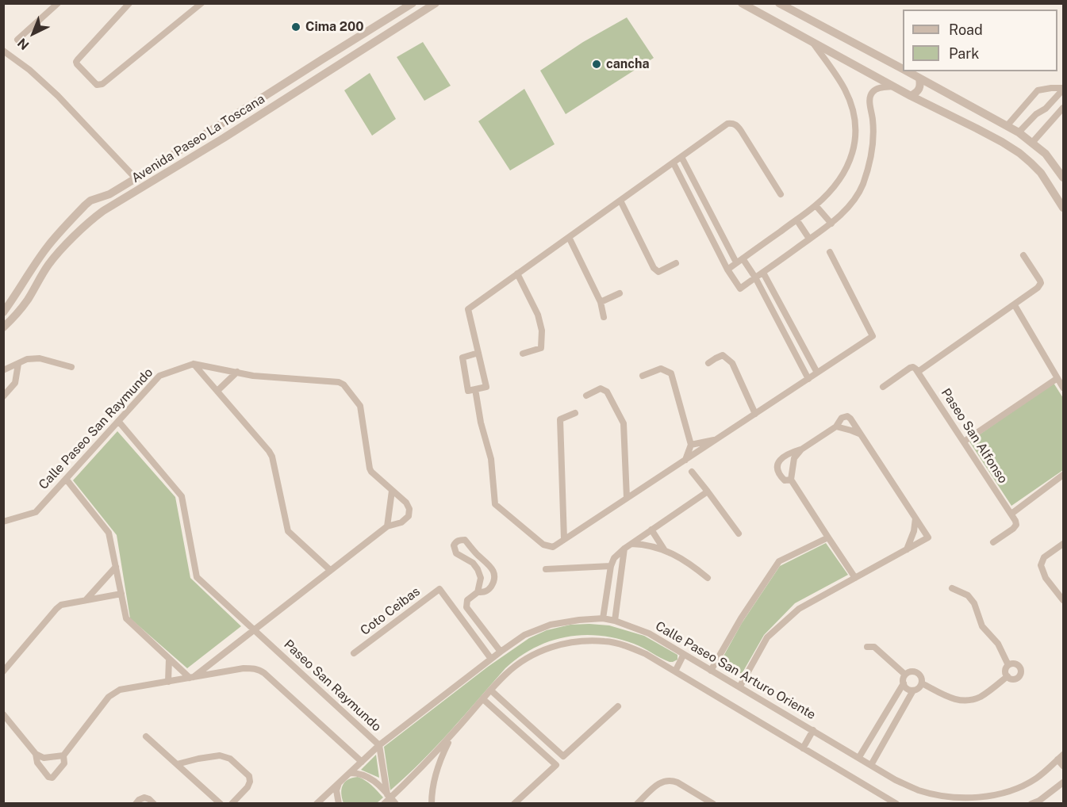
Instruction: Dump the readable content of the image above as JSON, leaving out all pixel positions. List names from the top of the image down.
{
  "streets": {
    "street": [
      "Avenida Paseo La Toscana",
      "Calle Paseo San Raymundo",
      "Paseo San Alfonso",
      "Coto Ceibas",
      "Calle Paseo San Arturo Oriente",
      "Paseo San Raymundo"
    ]
  },
  "crossings": [
    ["Calle Paseo San Raymundo", "Calle Paseo San Arturo Oriente"],
    ["Calle Paseo San Raymundo", "Paseo San Raymundo"],
    ["Coto Ceibas", "Calle Paseo San Arturo Oriente"],
    ["Calle Paseo San Arturo Oriente", "Paseo San Raymundo"]
  ],
  "places": ["Cima 200", "cancha"],
  "legend": ["Road", "Park"],
  "north": "bottom left"
}
